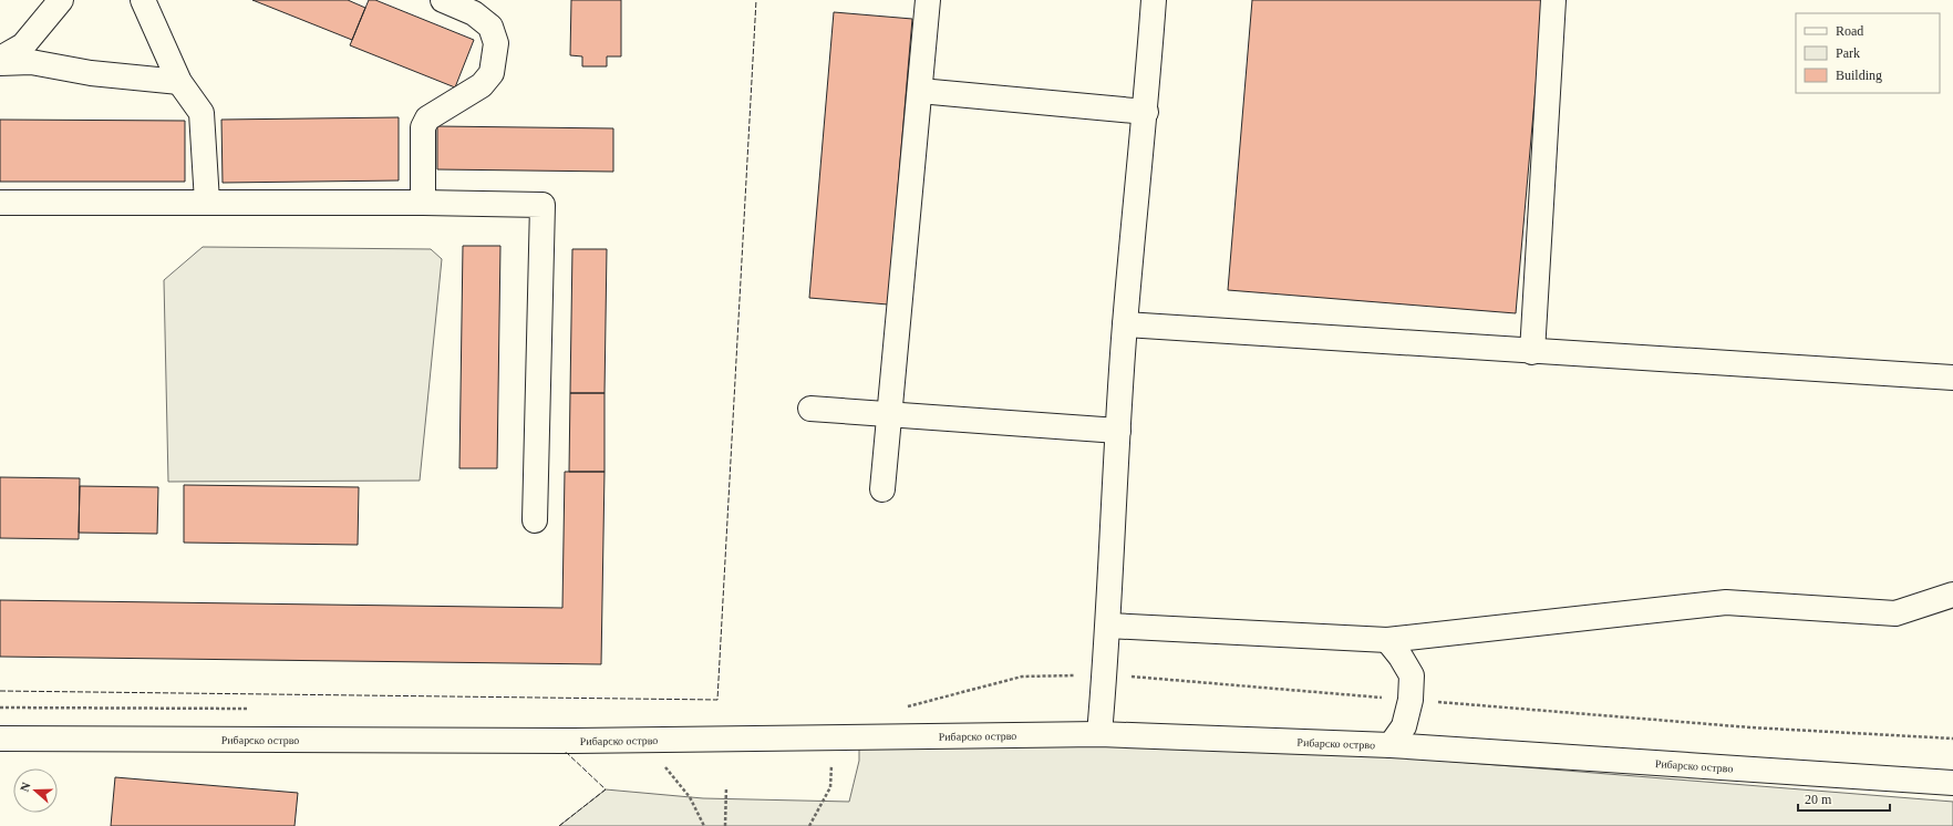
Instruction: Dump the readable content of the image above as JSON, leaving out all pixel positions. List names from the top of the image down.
{
  "streets": {
    "street": ["Рибарско острво"]
  },
  "legend": ["Road", "Park", "Building"],
  "scale_bar": "20 m",
  "north": "left"
}
